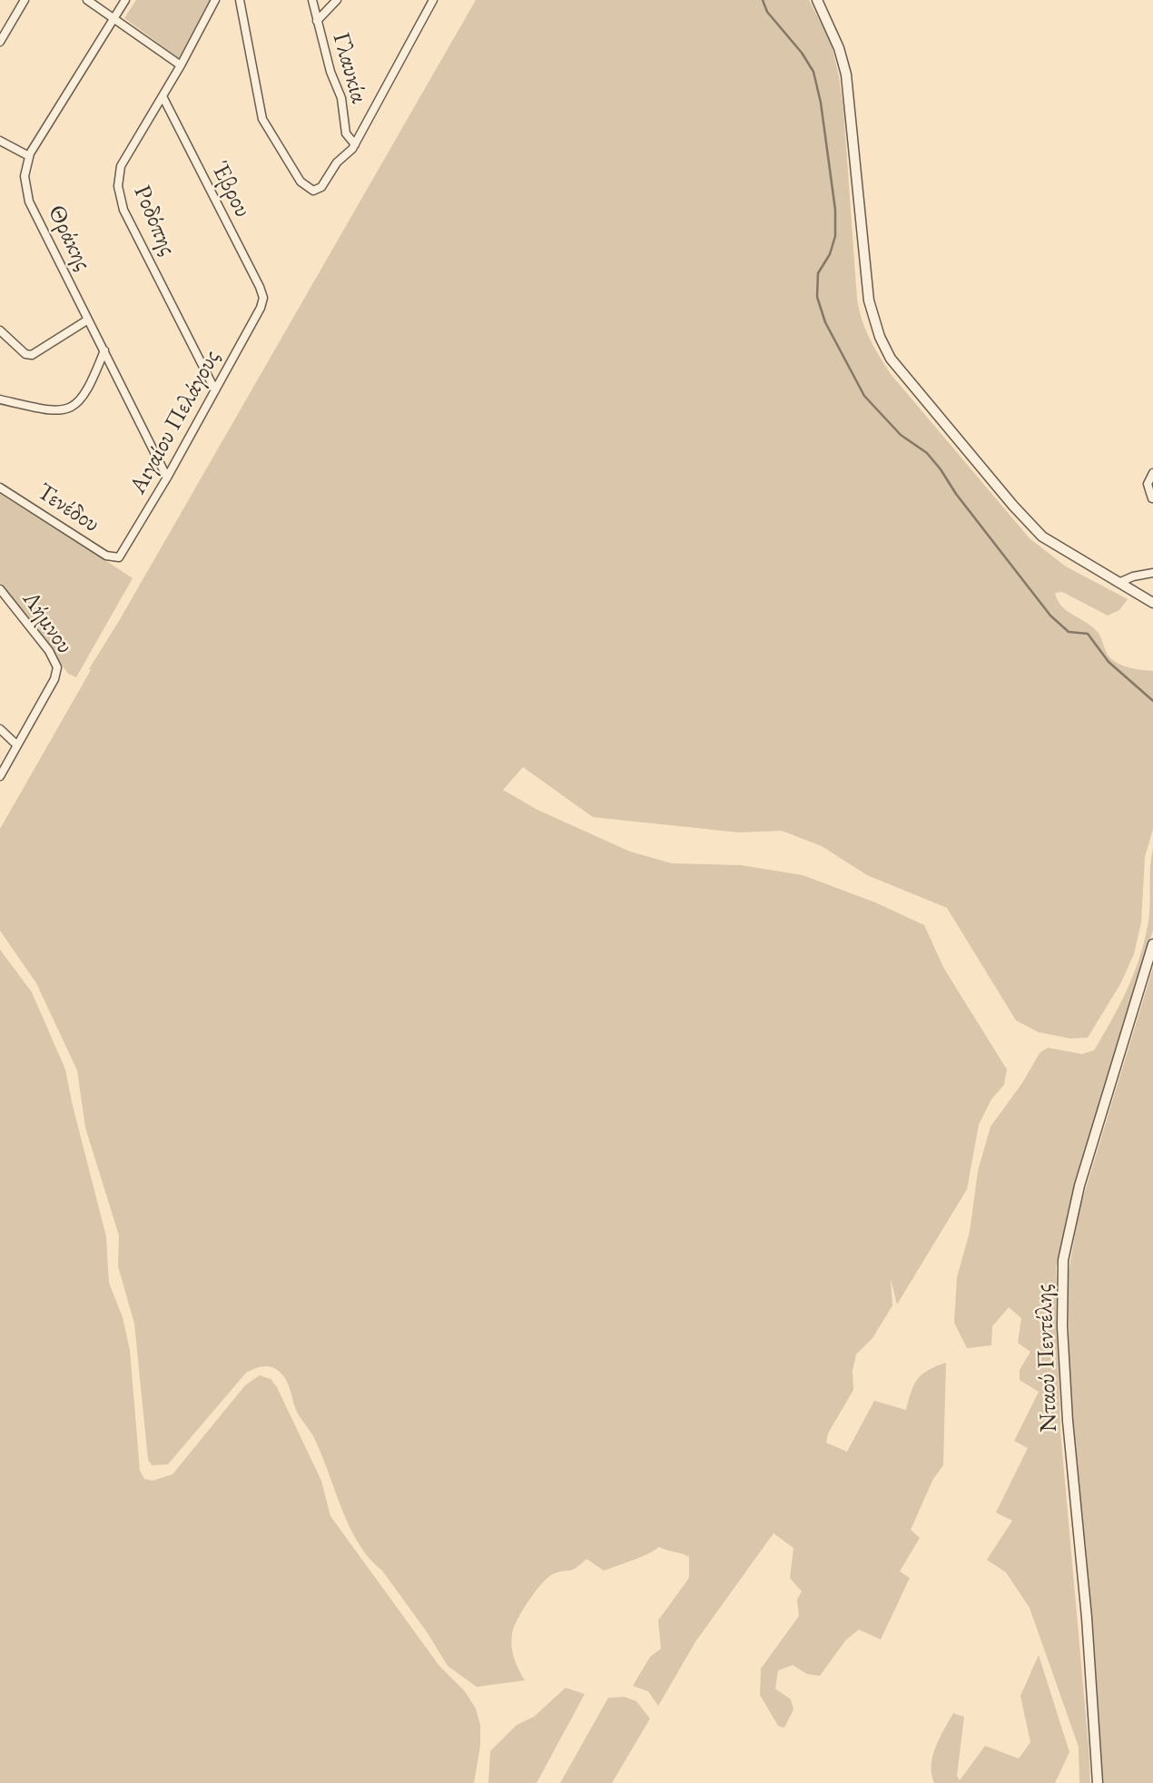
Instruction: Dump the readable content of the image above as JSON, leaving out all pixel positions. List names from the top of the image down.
{
  "streets": {
    "street": [
      "Γλαυκία",
      "Έβρου",
      "Ροδόπης",
      "Θράκης",
      "Αιγαίου Πελάγους",
      "Τενέδου",
      "Λήμνου",
      "Νταού Πεντέλης"
    ]
  },
  "crossings": [
    ["Έβρου", "Ροδόπης"],
    ["Έβρου", "Αιγαίου Πελάγους"],
    ["Ροδόπης", "Αιγαίου Πελάγους"],
    ["Θράκης", "Αιγαίου Πελάγους"],
    ["Αιγαίου Πελάγους", "Τενέδου"]
  ]
}
